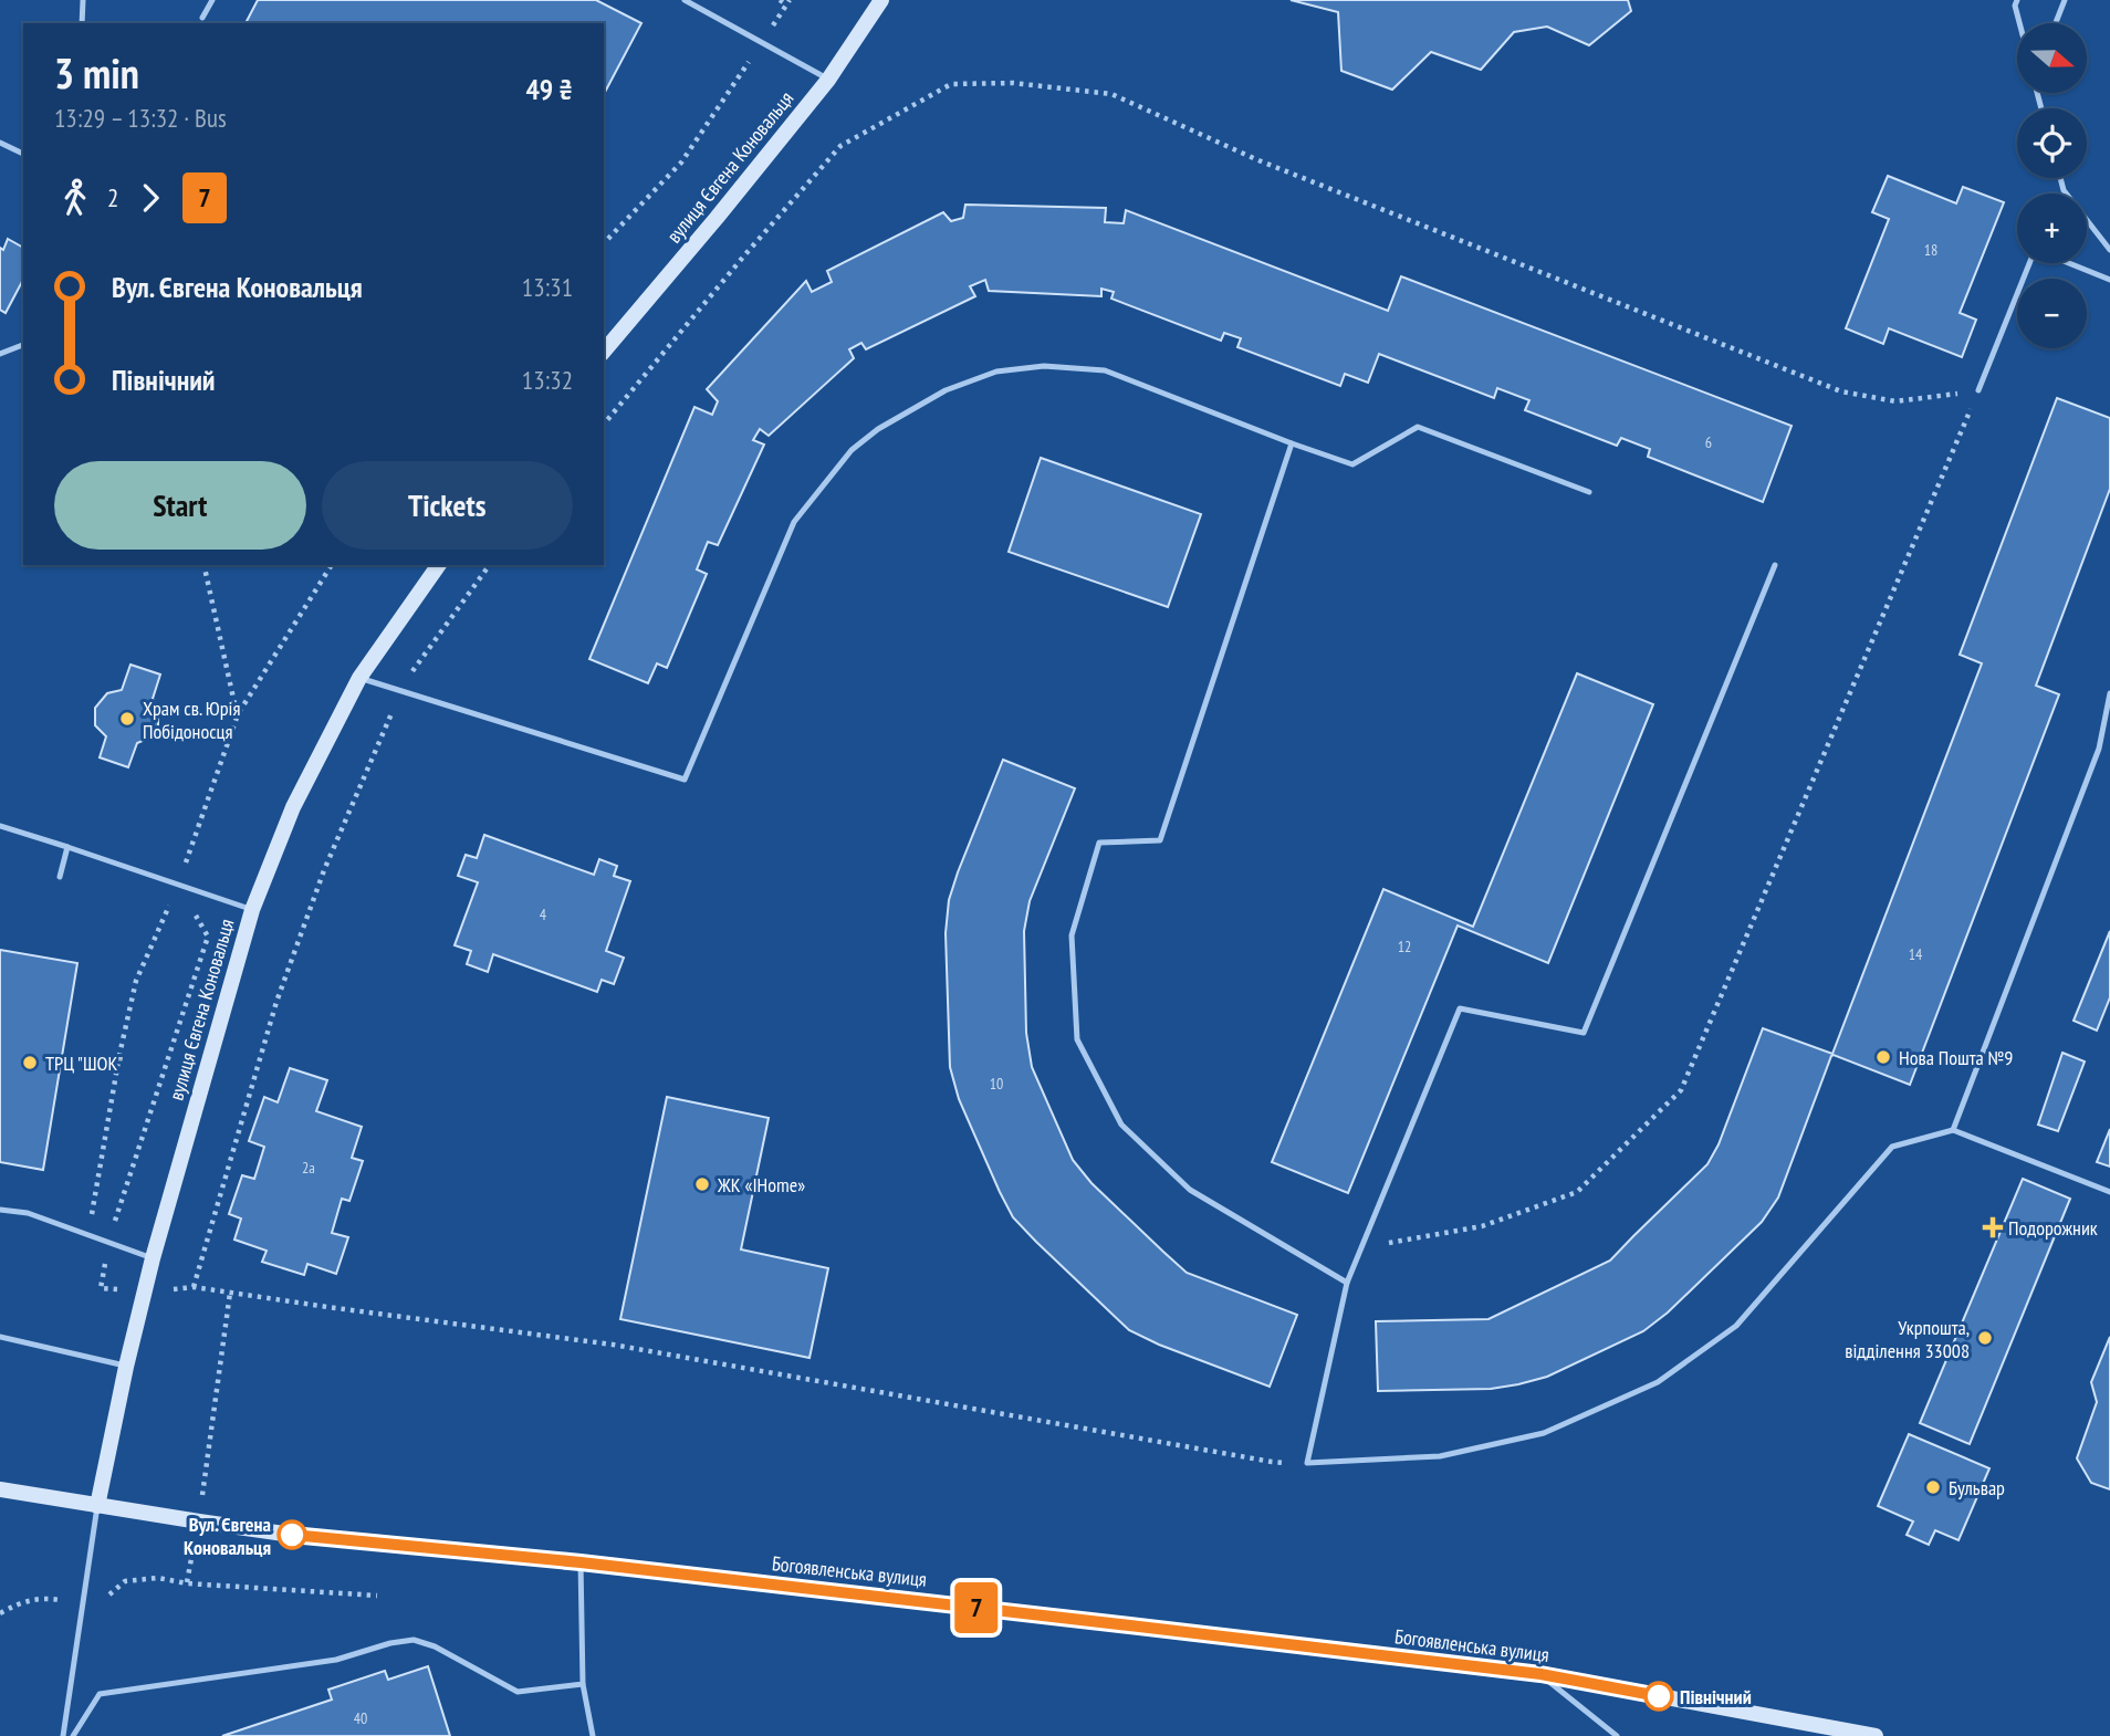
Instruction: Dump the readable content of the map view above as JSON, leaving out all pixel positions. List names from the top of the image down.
{
  "streets": {
    "street": ["вулиця Євгена Коновальця", "Богоявленська вулиця"]
  },
  "crossings": [
    ["вулиця Євгена Коновальця", "Богоявленська вулиця"]
  ],
  "places": {
    "other": [
      "Храм св. Юрія Побідоносця",
      "Нова Пошта №9",
      "ТРЦ \"ШОК\"",
      "ЖК «IHome»",
      "Укрпошта, відділення 33008",
      "Бульвар",
      "Вул. Євгена Коновальця",
      "Північний"
    ],
    "health": ["Подорожник"]
  },
  "lines": ["bus line 7"],
  "house_numbers": [
    "18",
    "6",
    "4",
    "12",
    "14",
    "10",
    "2а",
    "40"
  ],
  "north": "right",
  "page": {
    "on_map": "7",
    "map_buttons": ["+", "−"],
    "heading": ["3 min", "13:29 – 13:32 · Bus", "49 ₴"],
    "legs": ["2", "7"],
    "list": [
      {
        "name": "Вул. Євгена Коновальця",
        "value": "13:31"
      },
      {
        "name": "Північний",
        "value": "13:32"
      }
    ],
    "buttons": ["Start", "Tickets"]
  }
}
